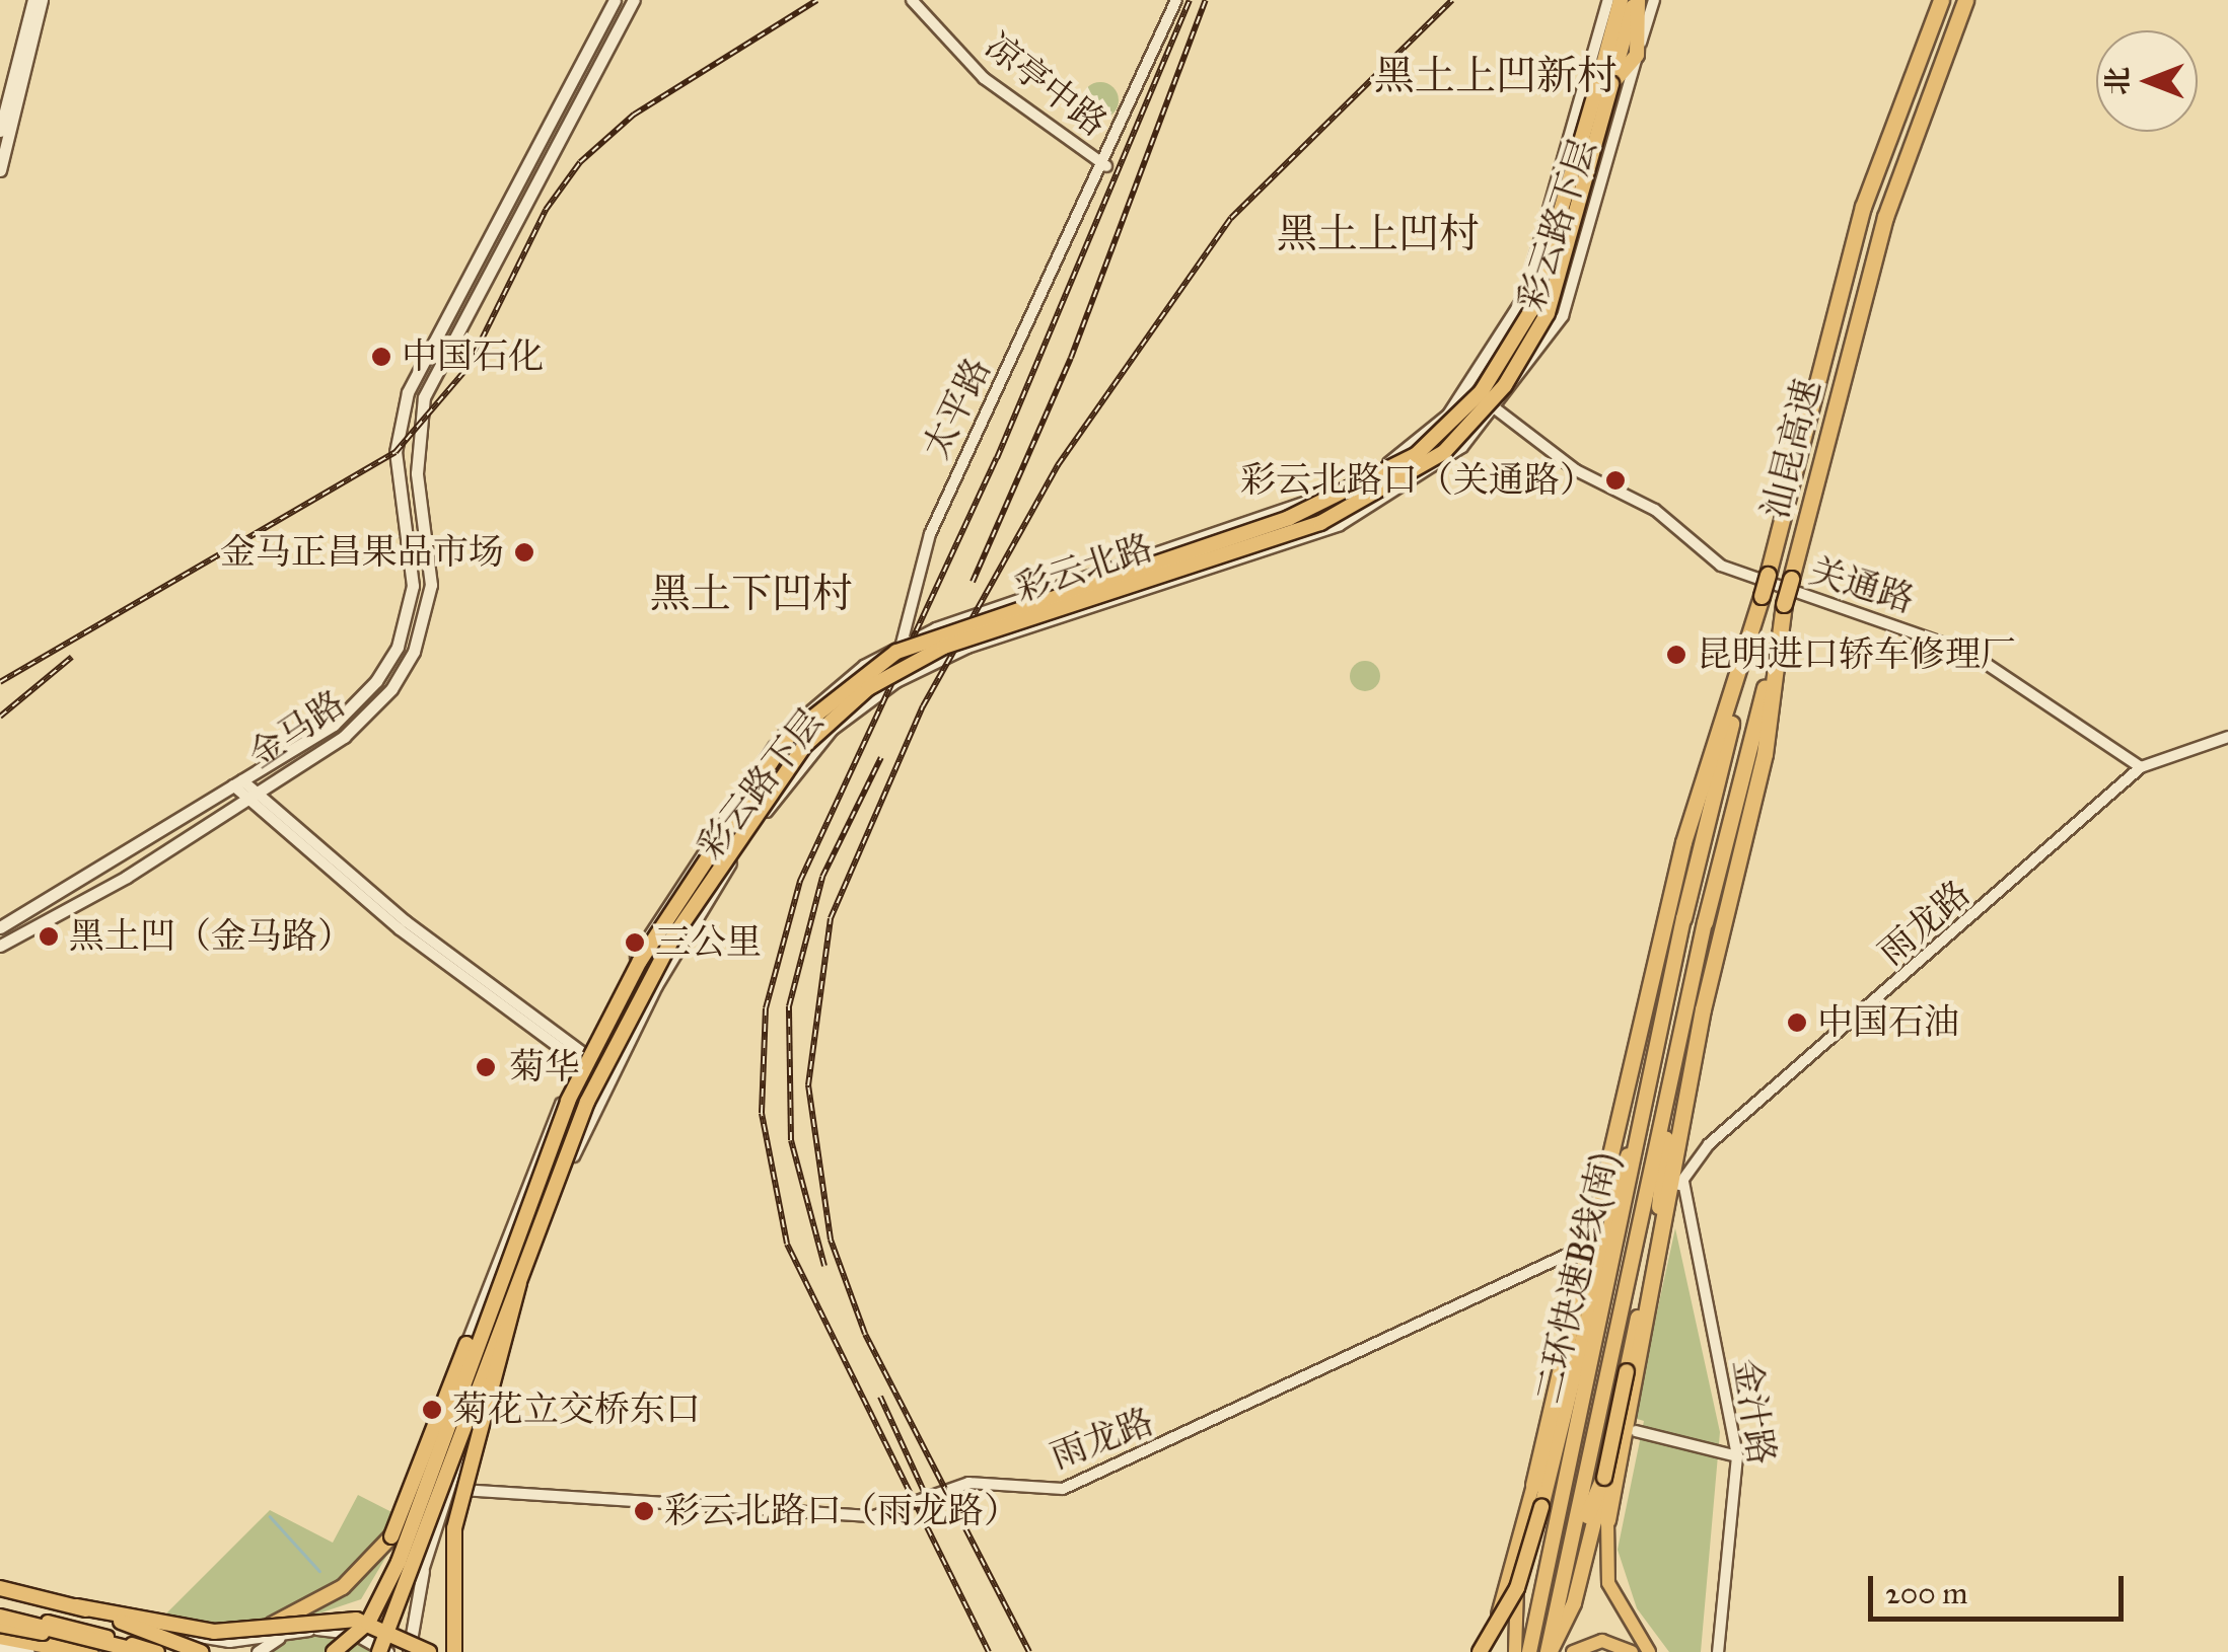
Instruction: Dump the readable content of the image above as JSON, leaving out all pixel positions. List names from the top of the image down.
{
  "streets": {
    "highway": ["汕昆高速", "彩云北路", "二环快速B线(南)"],
    "main road": ["金马路"],
    "street": [
      "凉亭中路",
      "彩云路下层",
      "太平路",
      "关通路",
      "雨龙路",
      "金汁路"
    ]
  },
  "crossings": [
    ["凉亭中路", "太平路"],
    ["彩云路下层", "太平路"],
    ["彩云路下层", "关通路"],
    ["彩云路下层", "雨龙路"],
    ["汕昆高速", "二环快速B线(南)"],
    ["关通路", "雨龙路"],
    ["雨龙路", "金汁路"]
  ],
  "districts": ["黑土上凹新村", "黑土上凹村", "黑土下凹村"],
  "places": [
    "中国石化",
    "彩云北路口（关通路）",
    "金马正昌果品市场",
    "昆明进口轿车修理厂",
    "黑土凹（金马路）",
    "三公里",
    "中国石油",
    "菊华",
    "菊花立交桥东口",
    "彩云北路口（雨龙路）"
  ],
  "scale_bar": "200 m",
  "north": "left"
}
